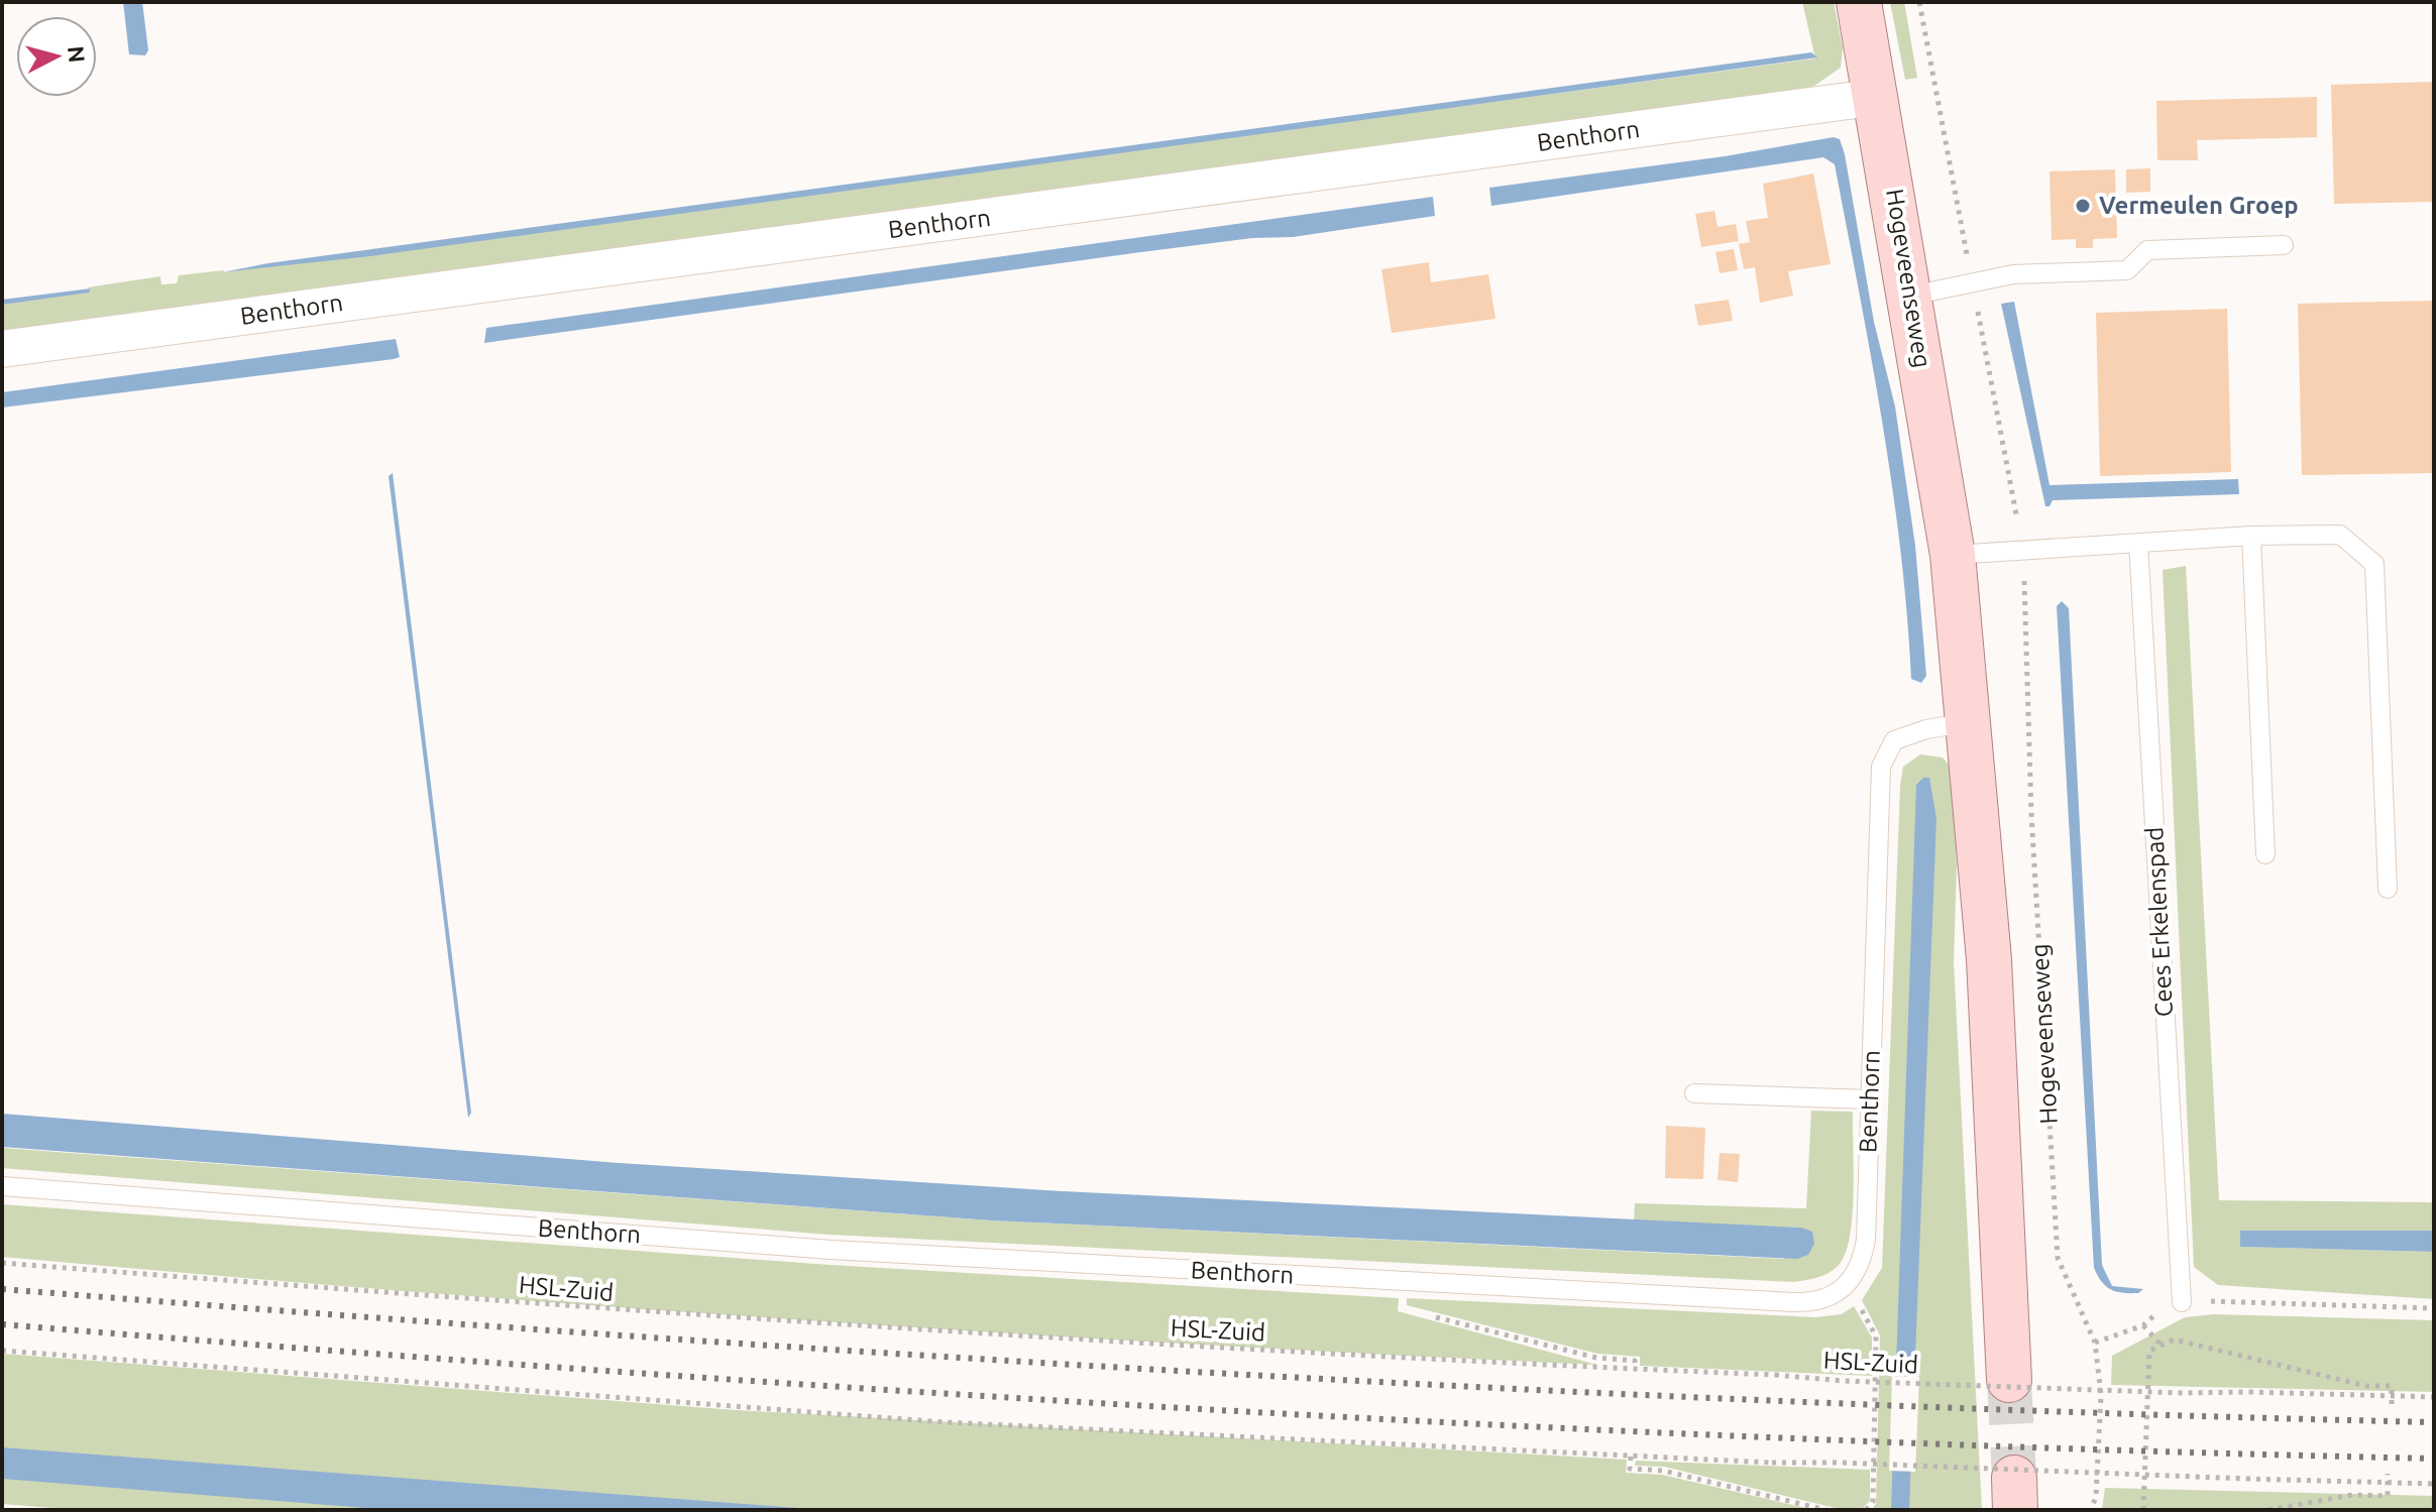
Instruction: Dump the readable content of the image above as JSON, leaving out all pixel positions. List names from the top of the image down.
{
  "streets": {
    "main road": ["Hogeveenseweg"],
    "street": ["Benthorn"],
    "lane": ["Cees Erkelenspad"],
    "path": ["HSL-Zuid"]
  },
  "crossings": [
    ["Benthorn", "Hogeveenseweg"]
  ],
  "places": ["Vermeulen Groep"],
  "north": "right"
}
